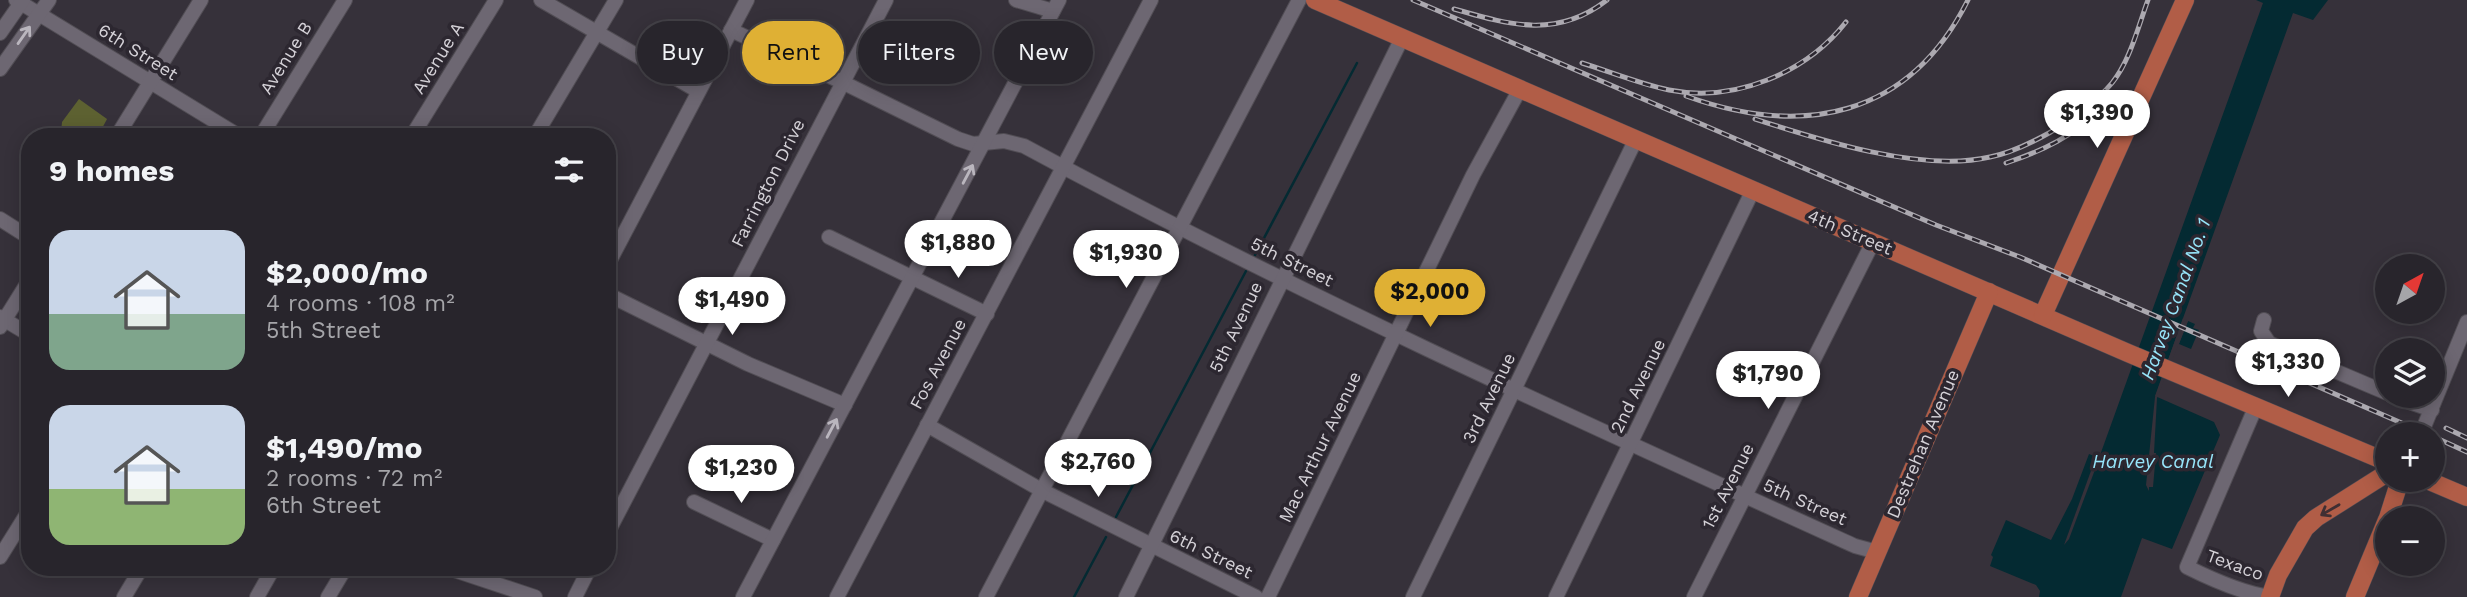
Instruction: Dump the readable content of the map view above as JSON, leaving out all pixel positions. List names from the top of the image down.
{
  "streets": {
    "main road": ["4th Street", "Destrehan Avenue"],
    "street": [
      "6th Street",
      "Avenue B",
      "Avenue A",
      "Farrington Drive",
      "5th Street",
      "5th Avenue",
      "Fos Avenue",
      "2nd Avenue",
      "3rd Avenue",
      "Mac Arthur Avenue",
      "1st Avenue",
      "Texaco"
    ]
  },
  "crossings": [
    ["6th Street", "5th Avenue"],
    ["6th Street", "Fos Avenue"],
    ["4th Street", "5th Avenue"],
    ["4th Street", "2nd Avenue"],
    ["4th Street", "3rd Avenue"],
    ["4th Street", "Destrehan Avenue"],
    ["4th Street", "Mac Arthur Avenue"],
    ["4th Street", "1st Avenue"],
    ["4th Street", "Texaco"],
    ["5th Street", "5th Avenue"],
    ["5th Street", "Fos Avenue"],
    ["5th Street", "2nd Avenue"],
    ["5th Street", "3rd Avenue"],
    ["5th Street", "Destrehan Avenue"],
    ["5th Street", "Mac Arthur Avenue"],
    ["5th Street", "1st Avenue"]
  ],
  "water": ["Harvey Canal No. 1", "Harvey Canal"],
  "north": "top right",
  "page": {
    "chip": [
      "Buy",
      "Rent",
      "Filters",
      "New"
    ],
    "price": [
      "$1,390",
      "$1,880",
      "$1,930",
      "$2,000",
      "$1,490",
      "$1,330",
      "$1,790",
      "$2,760",
      "$1,230"
    ],
    "heading": "9 homes",
    "list": [
      {
        "name": "$2,000/mo",
        "note": "4 rooms · 108 m² · 5th Street"
      },
      {
        "name": "$1,490/mo",
        "note": "2 rooms · 72 m² · 6th Street"
      }
    ],
    "map_buttons": ["+", "−"]
  }
}
